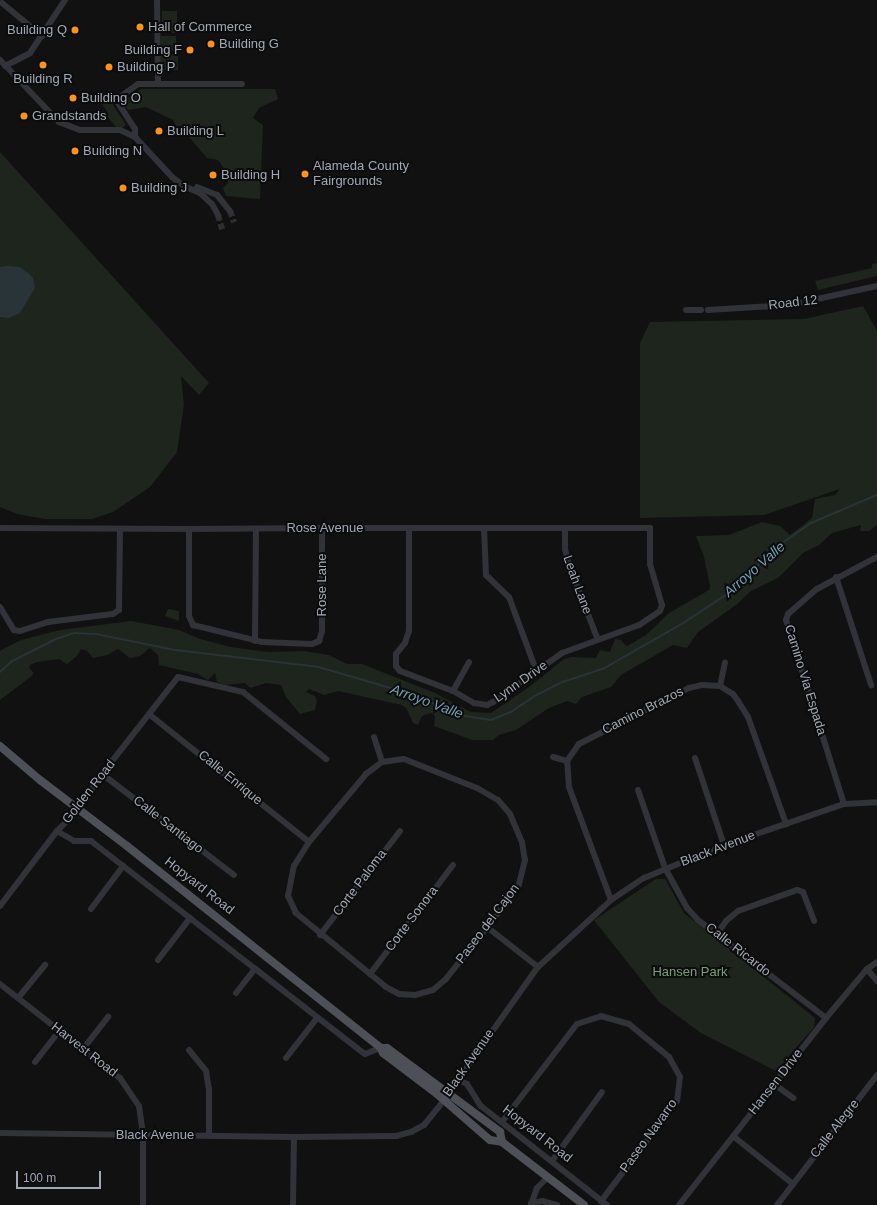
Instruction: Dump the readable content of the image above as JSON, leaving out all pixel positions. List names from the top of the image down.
{
  "streets": {
    "main road": ["Hopyard Road"],
    "street": [
      "Road 12",
      "Rose Avenue",
      "Rose Lane",
      "Leah Lane",
      "Camino Via Espada",
      "Lynn Drive",
      "Camino Brazos",
      "Calle Enrique",
      "Golden Road",
      "Calle Santiago",
      "Black Avenue",
      "Corte Paloma",
      "Corte Sonora",
      "Paseo del Cajon",
      "Calle Ricardo",
      "Harvest Road",
      "Hansen Drive",
      "Calle Alegre",
      "Paseo Navarro"
    ]
  },
  "crossings": [
    ["Rose Avenue", "Rose Lane"],
    ["Rose Avenue", "Leah Lane"],
    ["Rose Avenue", "Lynn Drive"],
    ["Leah Lane", "Lynn Drive"],
    ["Camino Via Espada", "Black Avenue"],
    ["Calle Enrique", "Golden Road"],
    ["Calle Enrique", "Paseo del Cajon"],
    ["Golden Road", "Calle Santiago"],
    ["Golden Road", "Hopyard Road"],
    ["Black Avenue", "Hopyard Road"],
    ["Black Avenue", "Calle Ricardo"],
    ["Black Avenue", "Harvest Road"],
    ["Corte Paloma", "Paseo del Cajon"],
    ["Hopyard Road", "Paseo Navarro"],
    ["Corte Sonora", "Paseo del Cajon"],
    ["Calle Ricardo", "Hansen Drive"]
  ],
  "water": ["Arroyo Valle"],
  "parks": ["Hansen Park"],
  "places": [
    "Hall of Commerce",
    "Building Q",
    "Building G",
    "Building F",
    "Building R",
    "Building P",
    "Building O",
    "Grandstands",
    "Building L",
    "Building N",
    "Alameda County Fairgrounds",
    "Building H",
    "Building J"
  ],
  "scale_bar": "100 m"
}
